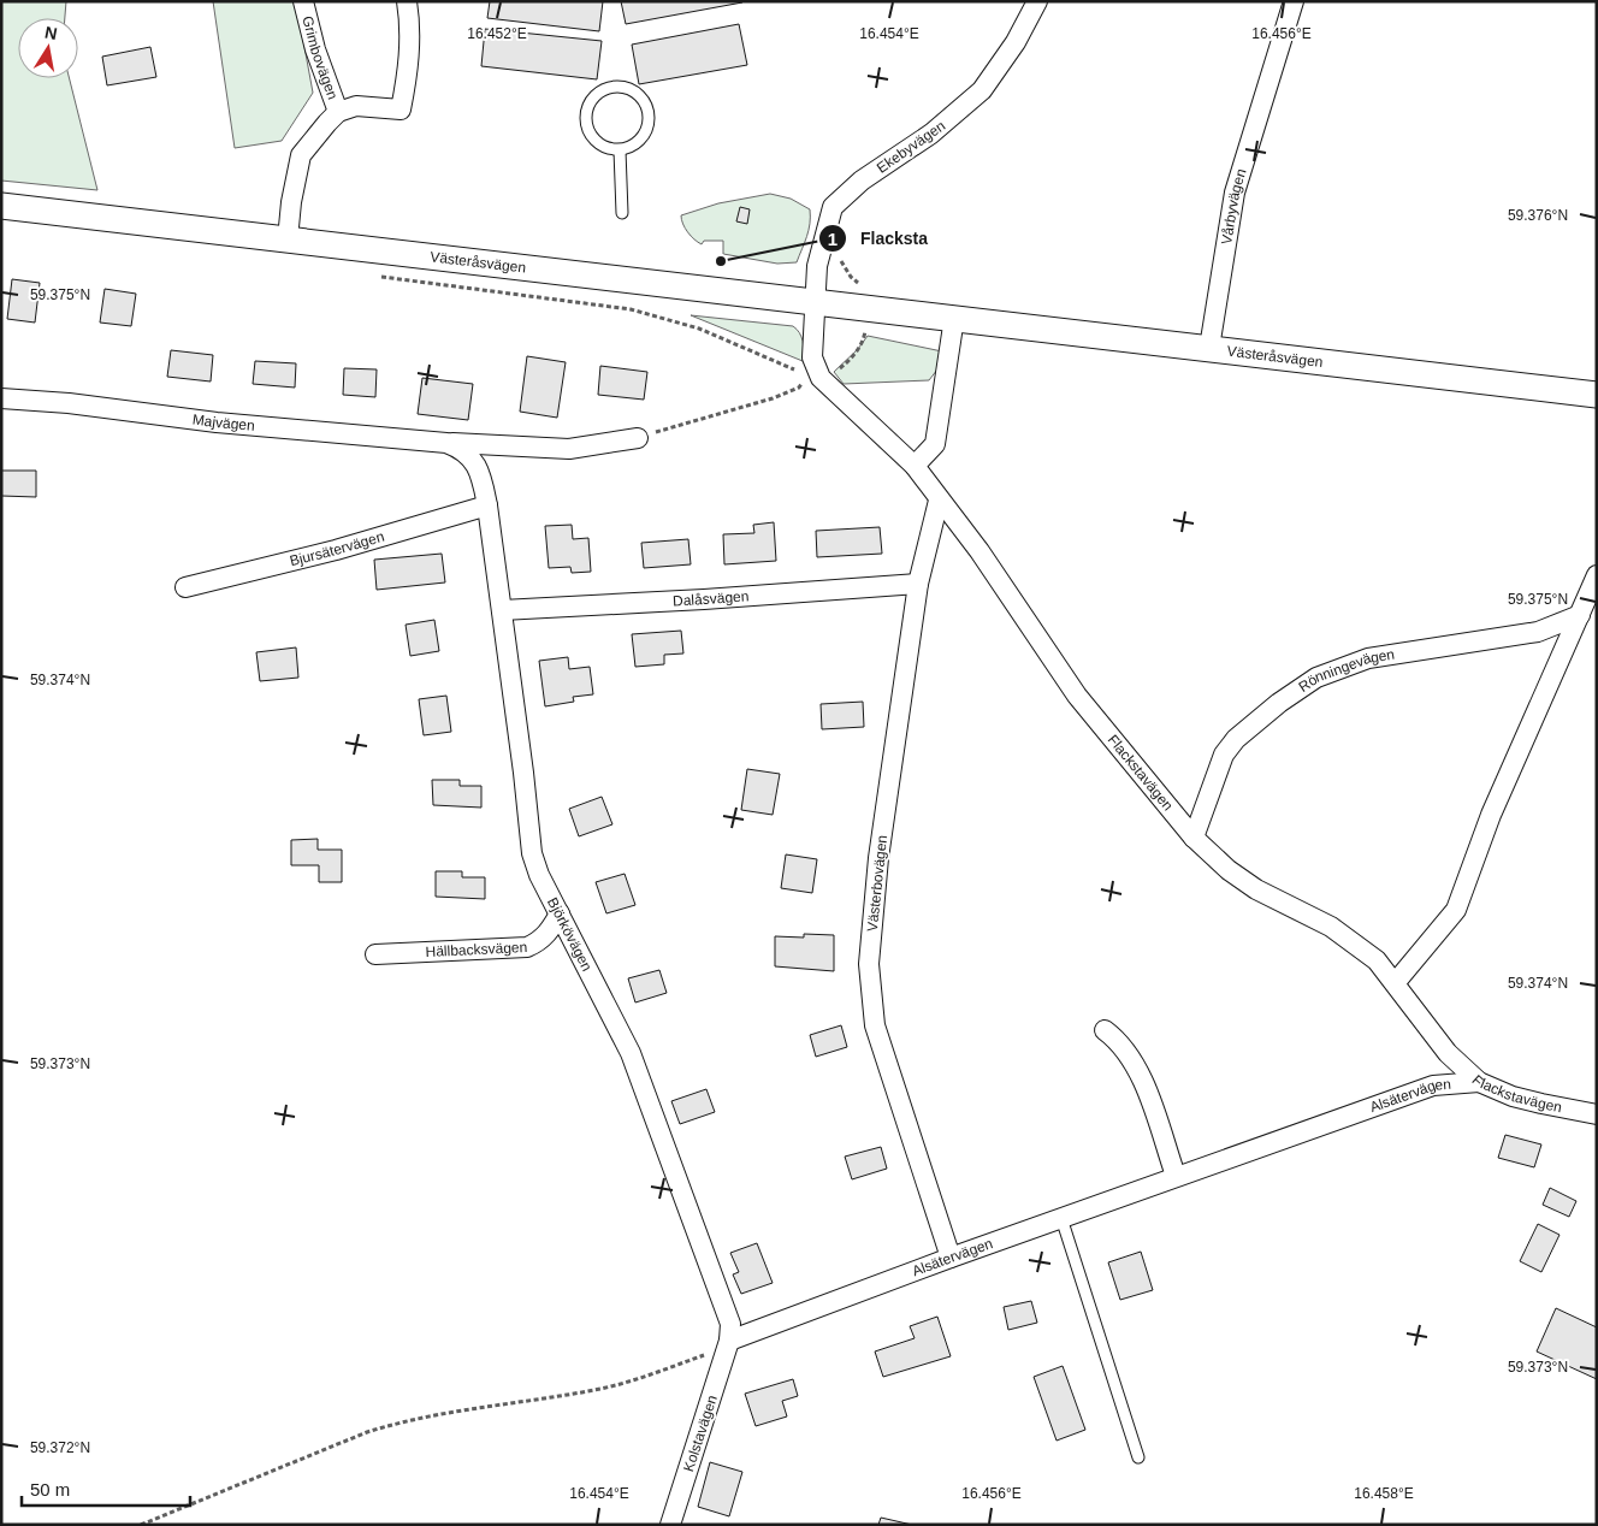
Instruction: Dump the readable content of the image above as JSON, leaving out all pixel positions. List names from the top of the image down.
{
  "streets": {
    "street": [
      "Grimbovägen",
      "Ekebyvägen",
      "Vårbyvägen",
      "Västeråsvägen",
      "Majvägen",
      "Bjursätervägen",
      "Dalåsvägen",
      "Rönningevägen",
      "Flackstavägen",
      "Västerbovägen",
      "Björkövägen",
      "Hällbacksvägen",
      "Alsätervägen",
      "Kolstavägen"
    ]
  },
  "crossings": [
    ["Grimbovägen", "Västeråsvägen"],
    ["Ekebyvägen", "Västeråsvägen"],
    ["Vårbyvägen", "Västeråsvägen"],
    ["Majvägen", "Bjursätervägen"],
    ["Majvägen", "Björkövägen"],
    ["Bjursätervägen", "Björkövägen"],
    ["Dalåsvägen", "Västerbovägen"],
    ["Dalåsvägen", "Björkövägen"],
    ["Rönningevägen", "Flackstavägen"],
    ["Flackstavägen", "Västerbovägen"],
    ["Flackstavägen", "Alsätervägen"],
    ["Västerbovägen", "Alsätervägen"],
    ["Björkövägen", "Hällbacksvägen"],
    ["Björkövägen", "Alsätervägen"],
    ["Björkövägen", "Kolstavägen"],
    ["Alsätervägen", "Kolstavägen"]
  ],
  "places": ["Flacksta"],
  "scale_bar": "50 m",
  "north": "top",
  "coordinates": [
    "16.452°E",
    "16.454°E",
    "16.456°E",
    "59.376°N",
    "59.375°N",
    "59.374°N",
    "59.373°N",
    "59.372°N",
    "16.458°E"
  ]
}
